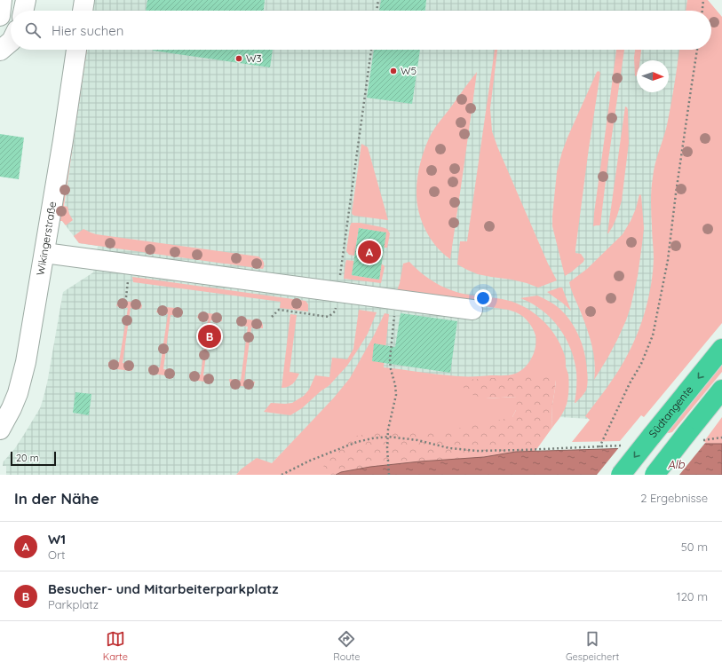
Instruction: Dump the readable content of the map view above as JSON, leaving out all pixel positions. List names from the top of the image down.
{
  "streets": {
    "highway": ["Südtangente"],
    "street": ["Wikingerstraße"]
  },
  "water": ["Alb"],
  "places": ["W3", "W5"],
  "scale_bar": "20 m",
  "north": "right",
  "page": {
    "search": "Hier suchen",
    "pins": ["A", "B"],
    "scale": "20 m",
    "heading": ["In der Nähe", "2 Ergebnisse"],
    "list": [
      {
        "mark": "A",
        "name": "W1",
        "note": "Ort",
        "value": "50 m"
      },
      {
        "mark": "B",
        "name": "Besucher- und Mitarbeiterparkplatz",
        "note": "Parkplatz",
        "value": "120 m"
      }
    ],
    "nav": ["Karte", "Route", "Gespeichert"]
  }
}
